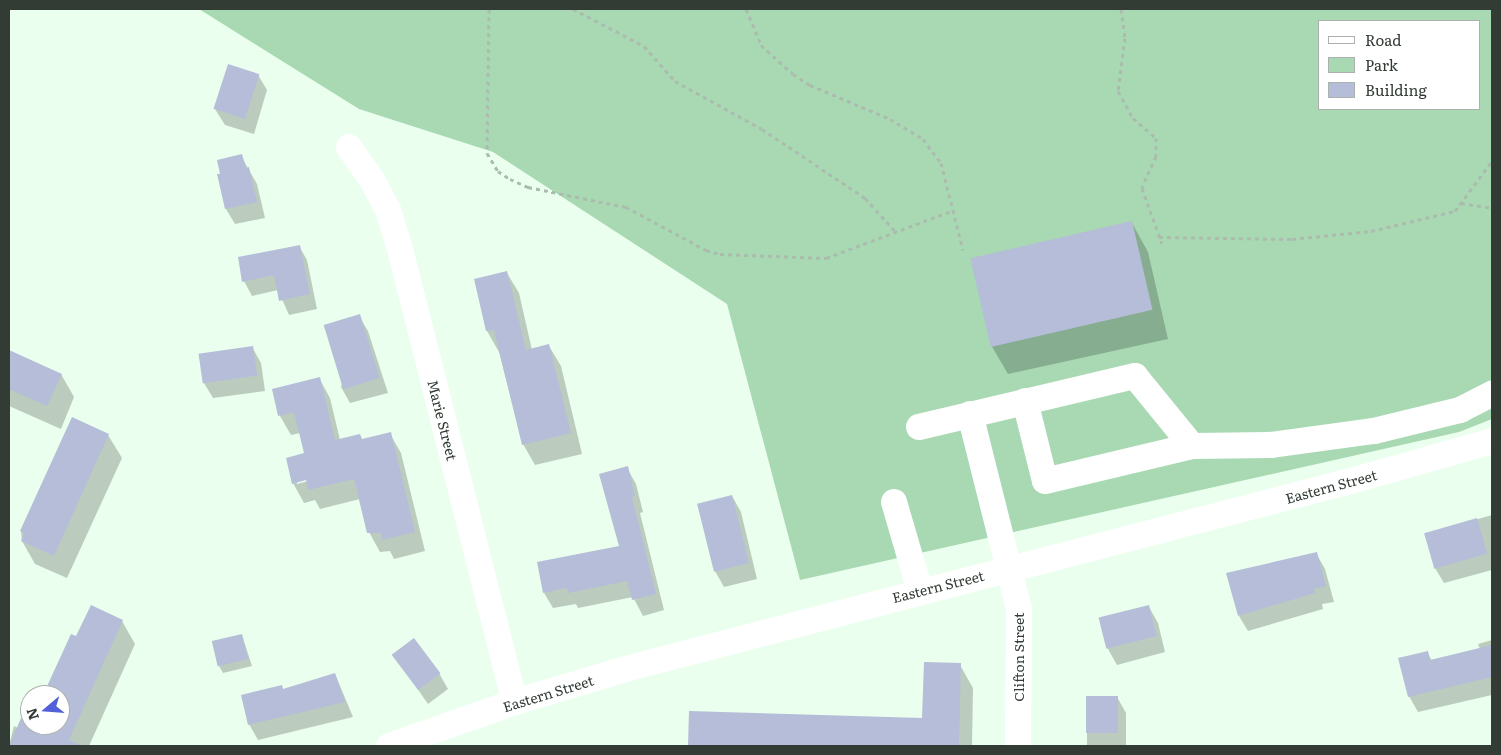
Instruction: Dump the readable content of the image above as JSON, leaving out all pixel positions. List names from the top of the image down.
{
  "streets": {
    "street": ["Marie Street", "Eastern Street", "Clifton Street"]
  },
  "crossings": [
    ["Marie Street", "Eastern Street"],
    ["Eastern Street", "Clifton Street"]
  ],
  "legend": ["Road", "Park", "Building"],
  "north": "left"
}
